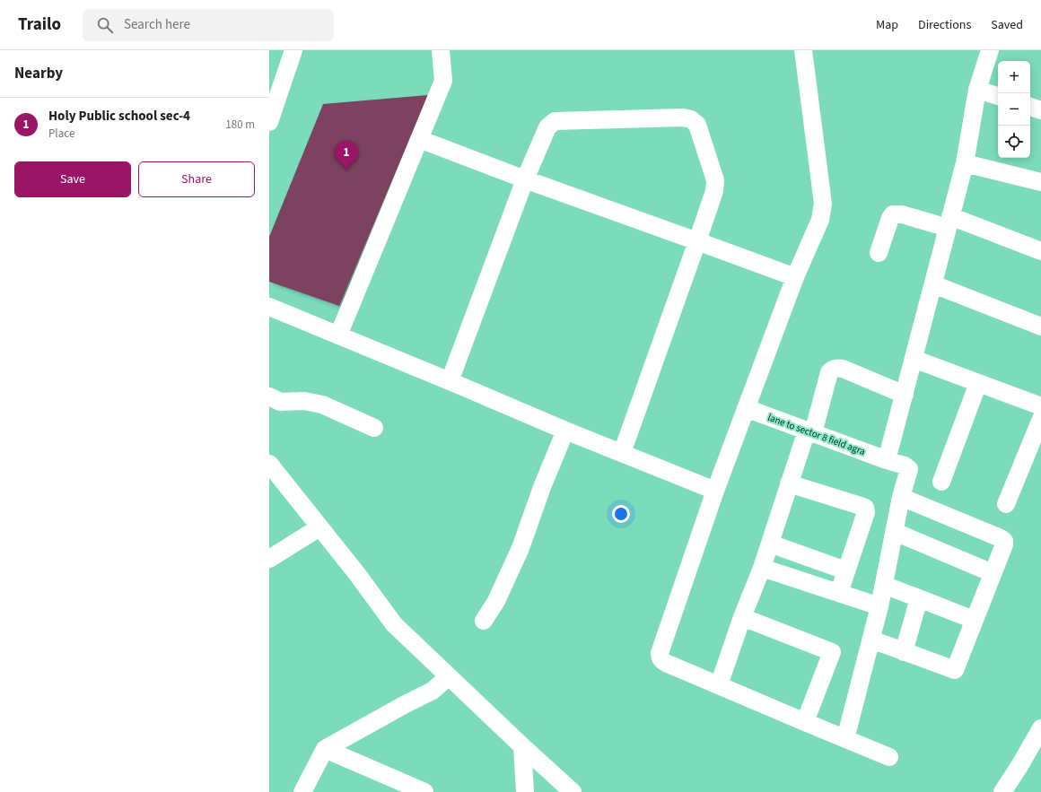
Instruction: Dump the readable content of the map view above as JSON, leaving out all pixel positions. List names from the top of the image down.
{
  "streets": {
    "street": ["lane to sector 8 field agra"]
  },
  "page": {
    "header": "Trailo",
    "search": "Search here",
    "nav": ["Map", "Directions", "Saved"],
    "heading": "Nearby",
    "map_buttons": ["+", "−"],
    "list": [
      {
        "mark": "1",
        "name": "Holy Public school sec-4",
        "note": "Place",
        "value": "180 m"
      }
    ],
    "pins": "1",
    "buttons": ["Save", "Share"]
  }
}
